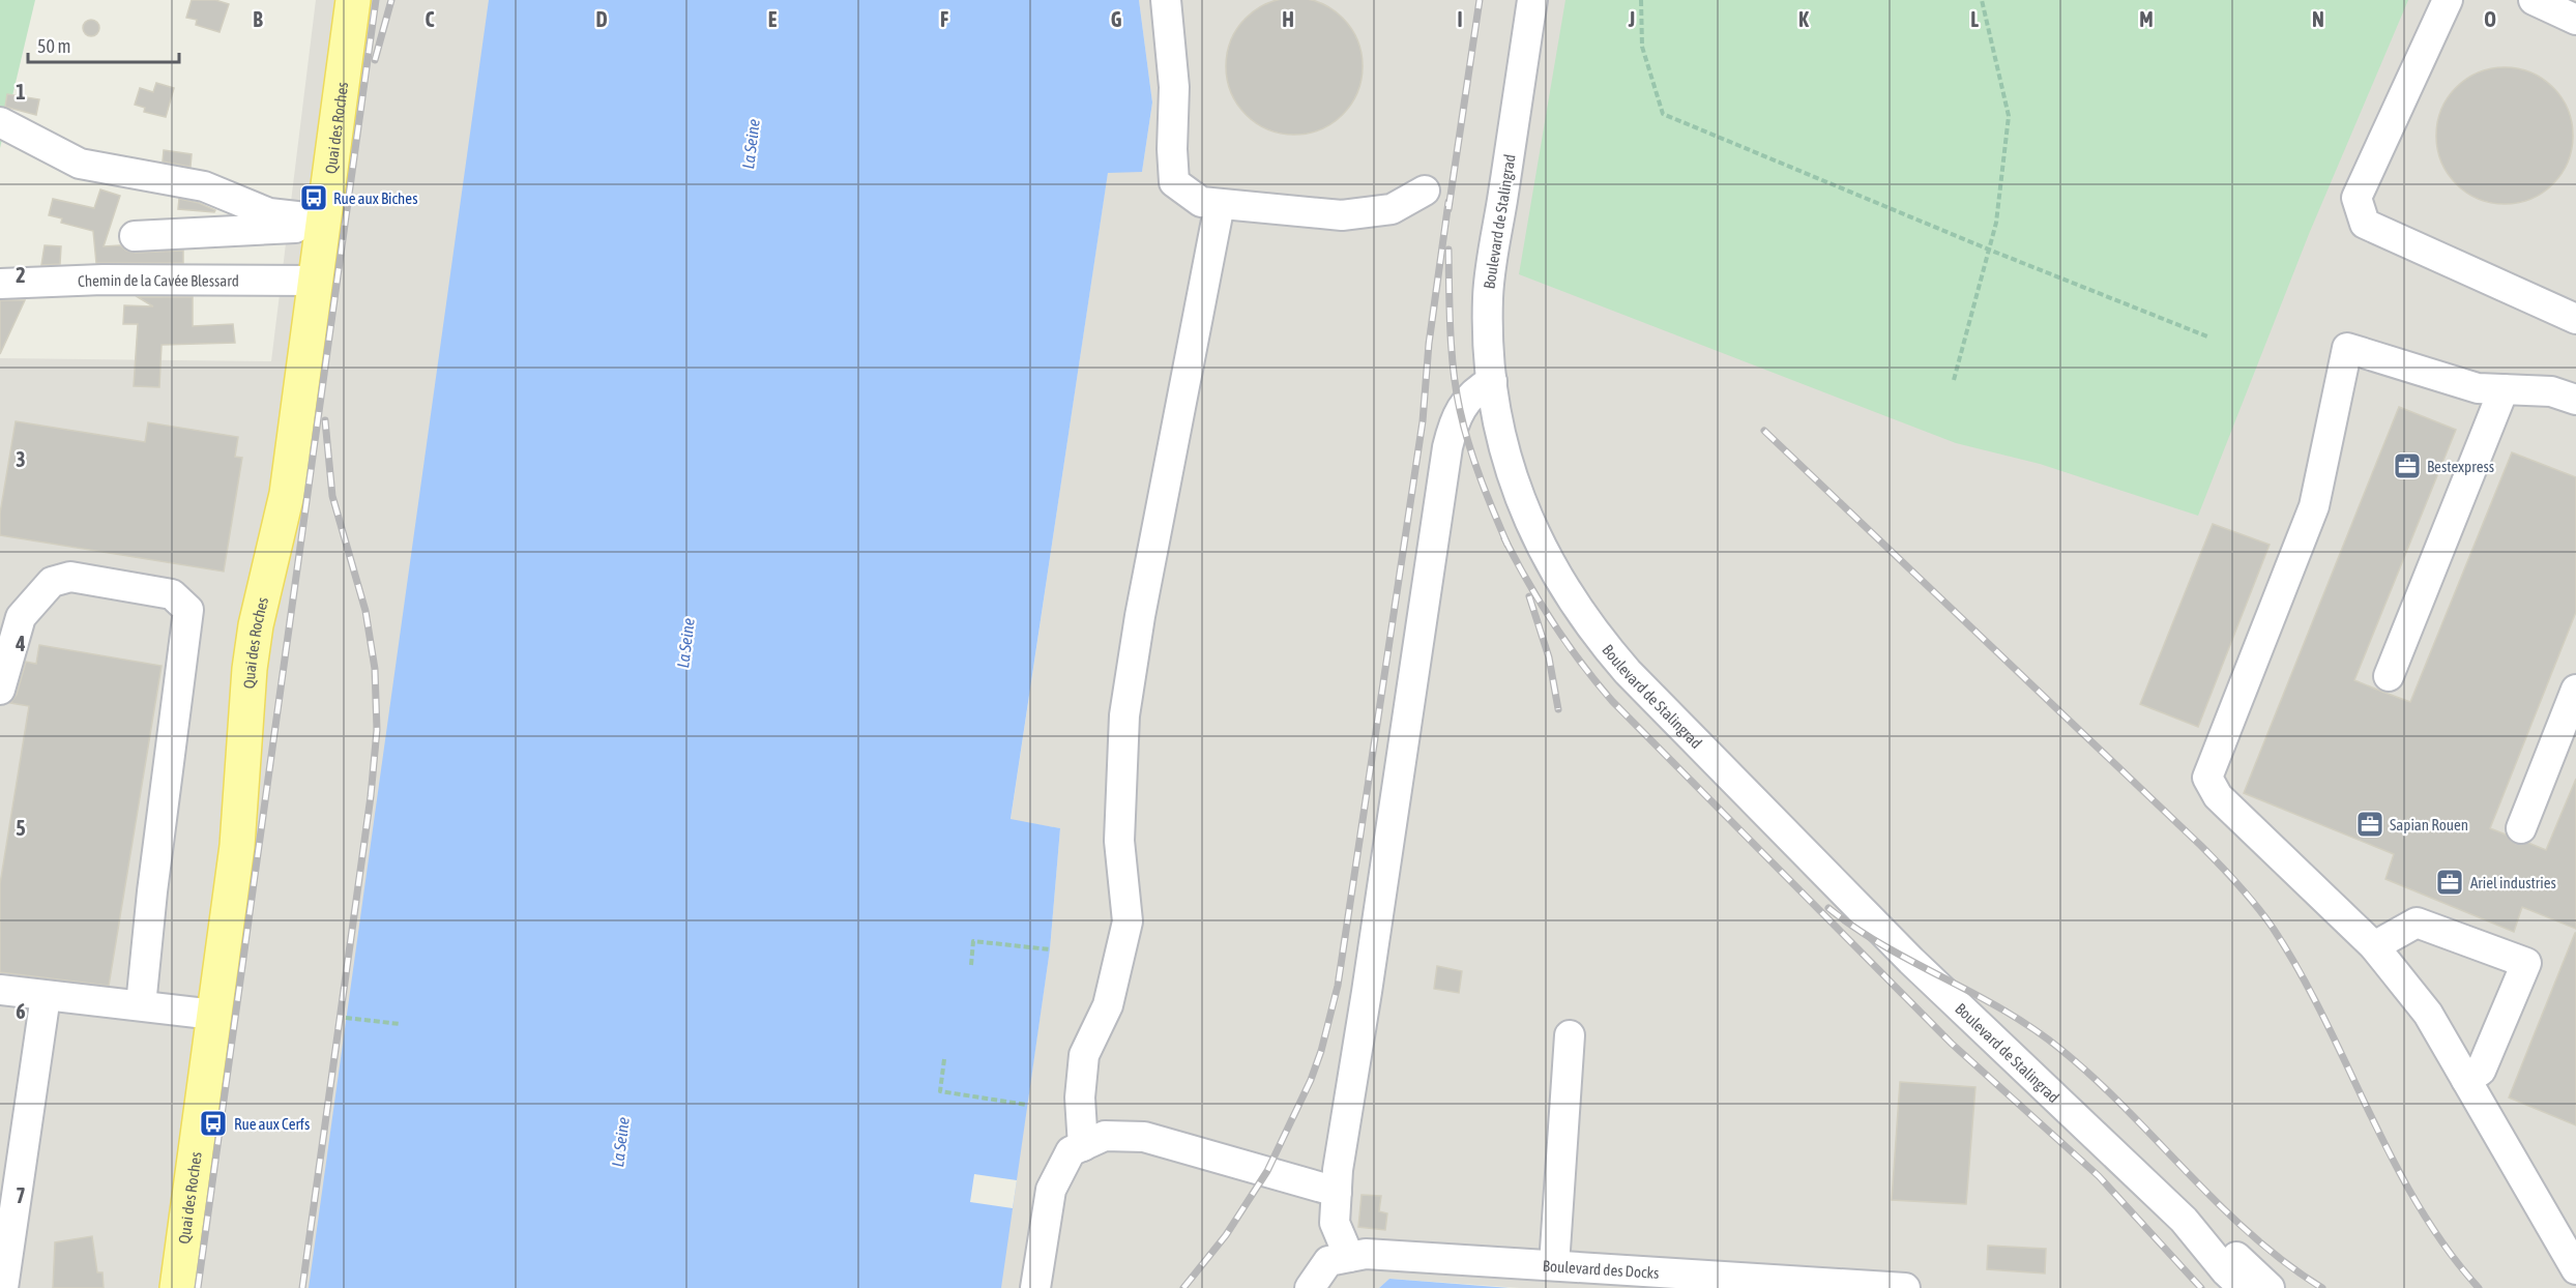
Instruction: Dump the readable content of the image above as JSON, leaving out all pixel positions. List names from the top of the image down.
{
  "streets": {
    "main road": ["Quai des Roches"],
    "street": ["Boulevard de Stalingrad", "Chemin de la Cavée Blessard", "Boulevard des Docks"]
  },
  "crossings": [
    ["Quai des Roches", "Chemin de la Cavée Blessard"]
  ],
  "water": ["La Seine"],
  "places": {
    "bus stop": ["Rue aux Biches", "Rue aux Cerfs"],
    "office": ["Bestexpress", "Sapian Rouen", "Ariel industries"]
  },
  "scale_bar": "50 m",
  "grid": {
    "columns": [
      "B",
      "C",
      "D",
      "E",
      "F",
      "G",
      "H",
      "I",
      "J",
      "K",
      "L",
      "M",
      "N",
      "O"
    ],
    "rows": [
      "1",
      "2",
      "3",
      "4",
      "5",
      "6",
      "7"
    ]
  }
}
